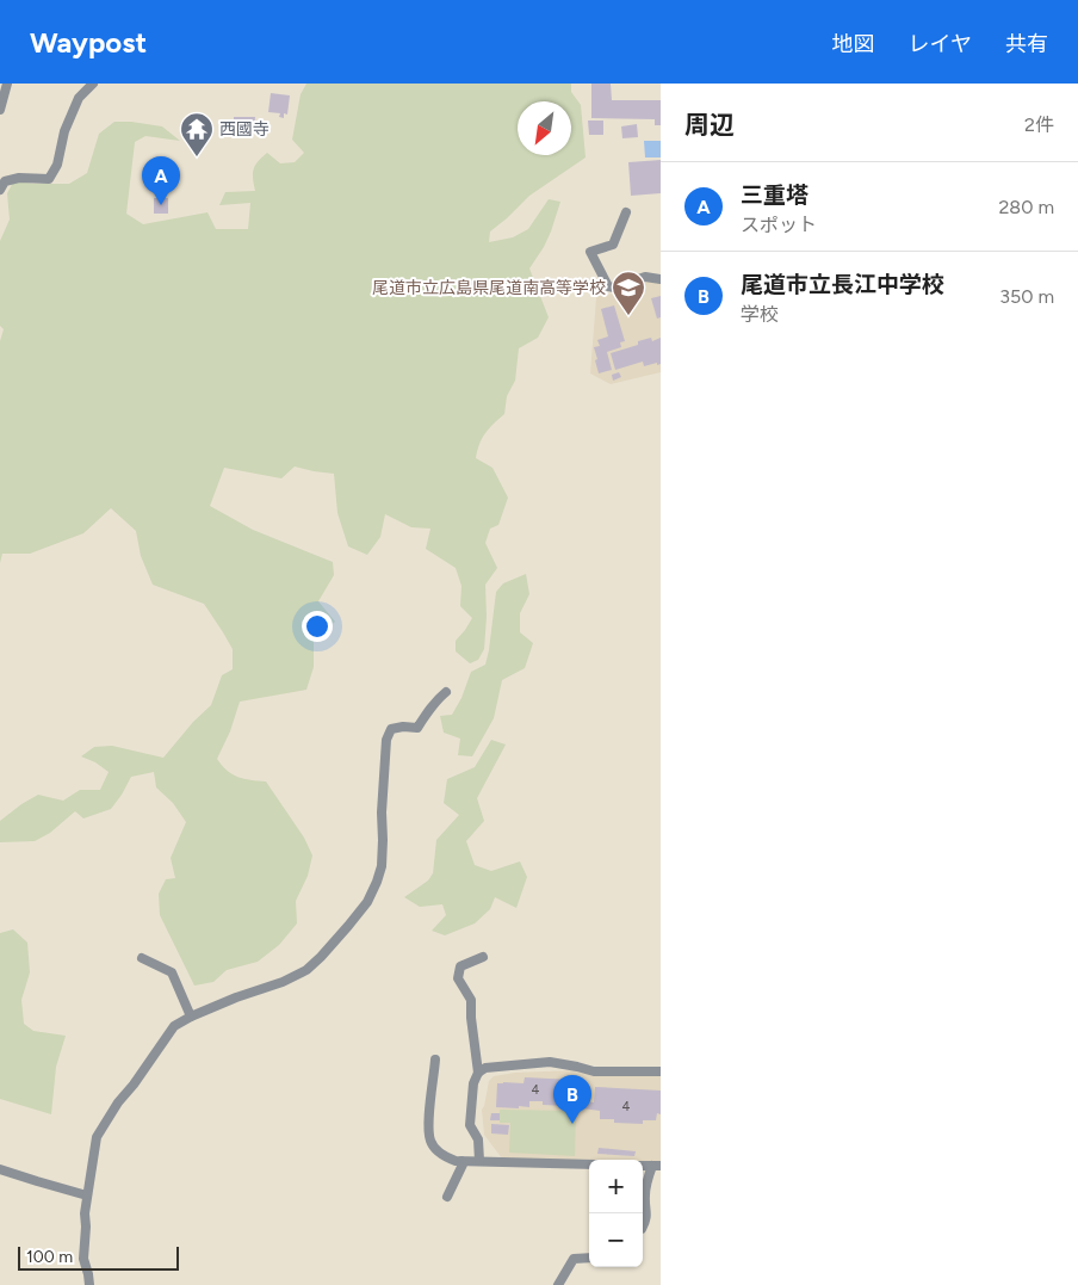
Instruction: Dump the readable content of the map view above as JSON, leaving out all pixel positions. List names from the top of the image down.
{
  "places": {
    "temple": ["西國寺"],
    "school or university": ["尾道市立広島県尾道南高等学校"]
  },
  "house_numbers": ["4", "4"],
  "scale_bar": "100 m",
  "north": "bottom left",
  "page": {
    "header": "Waypost",
    "nav": ["地図", "レイヤ", "共有"],
    "heading": ["周辺", "2件"],
    "pins": ["A", "B"],
    "list": [
      {
        "mark": "A",
        "name": "三重塔",
        "note": "スポット",
        "value": "280 m"
      },
      {
        "mark": "B",
        "name": "尾道市立長江中学校",
        "note": "学校",
        "value": "350 m"
      }
    ],
    "map_buttons": ["+", "−"],
    "scale": "100 m"
  }
}
